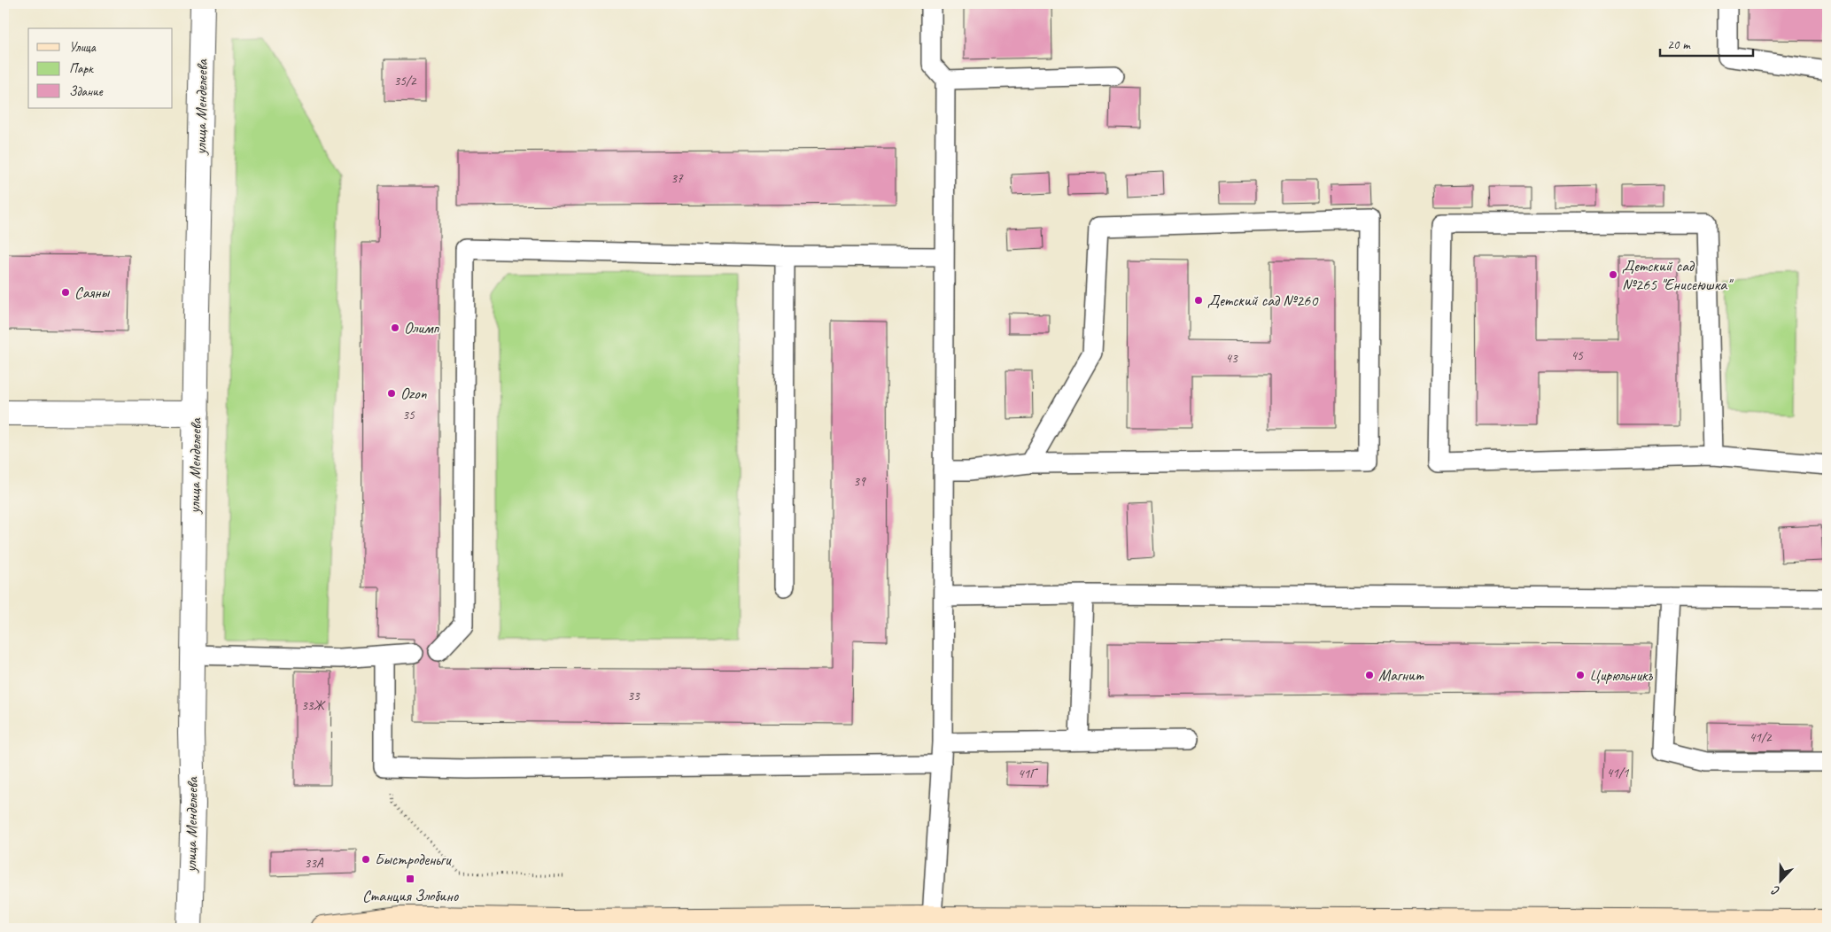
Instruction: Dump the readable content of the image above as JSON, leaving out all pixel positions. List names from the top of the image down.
{
  "streets": {
    "street": ["улица Менделеева"]
  },
  "places": {
    "other": [
      "Детский сад №265 \"Енисеюшка\"",
      "Саяны",
      "Детский сад №260",
      "Олимп",
      "Ozon",
      "Магнит",
      "Цирюльникъ",
      "Быстроденьги"
    ],
    "transit": ["Станция Злобино"]
  },
  "house_numbers": [
    "35/2",
    "37",
    "45",
    "43",
    "35",
    "39",
    "33",
    "33Ж",
    "41/2",
    "41/1",
    "41Г",
    "33А"
  ],
  "legend": ["Улица", "Парк", "Здание"],
  "scale_bar": "20 m",
  "north": "bottom"
}
